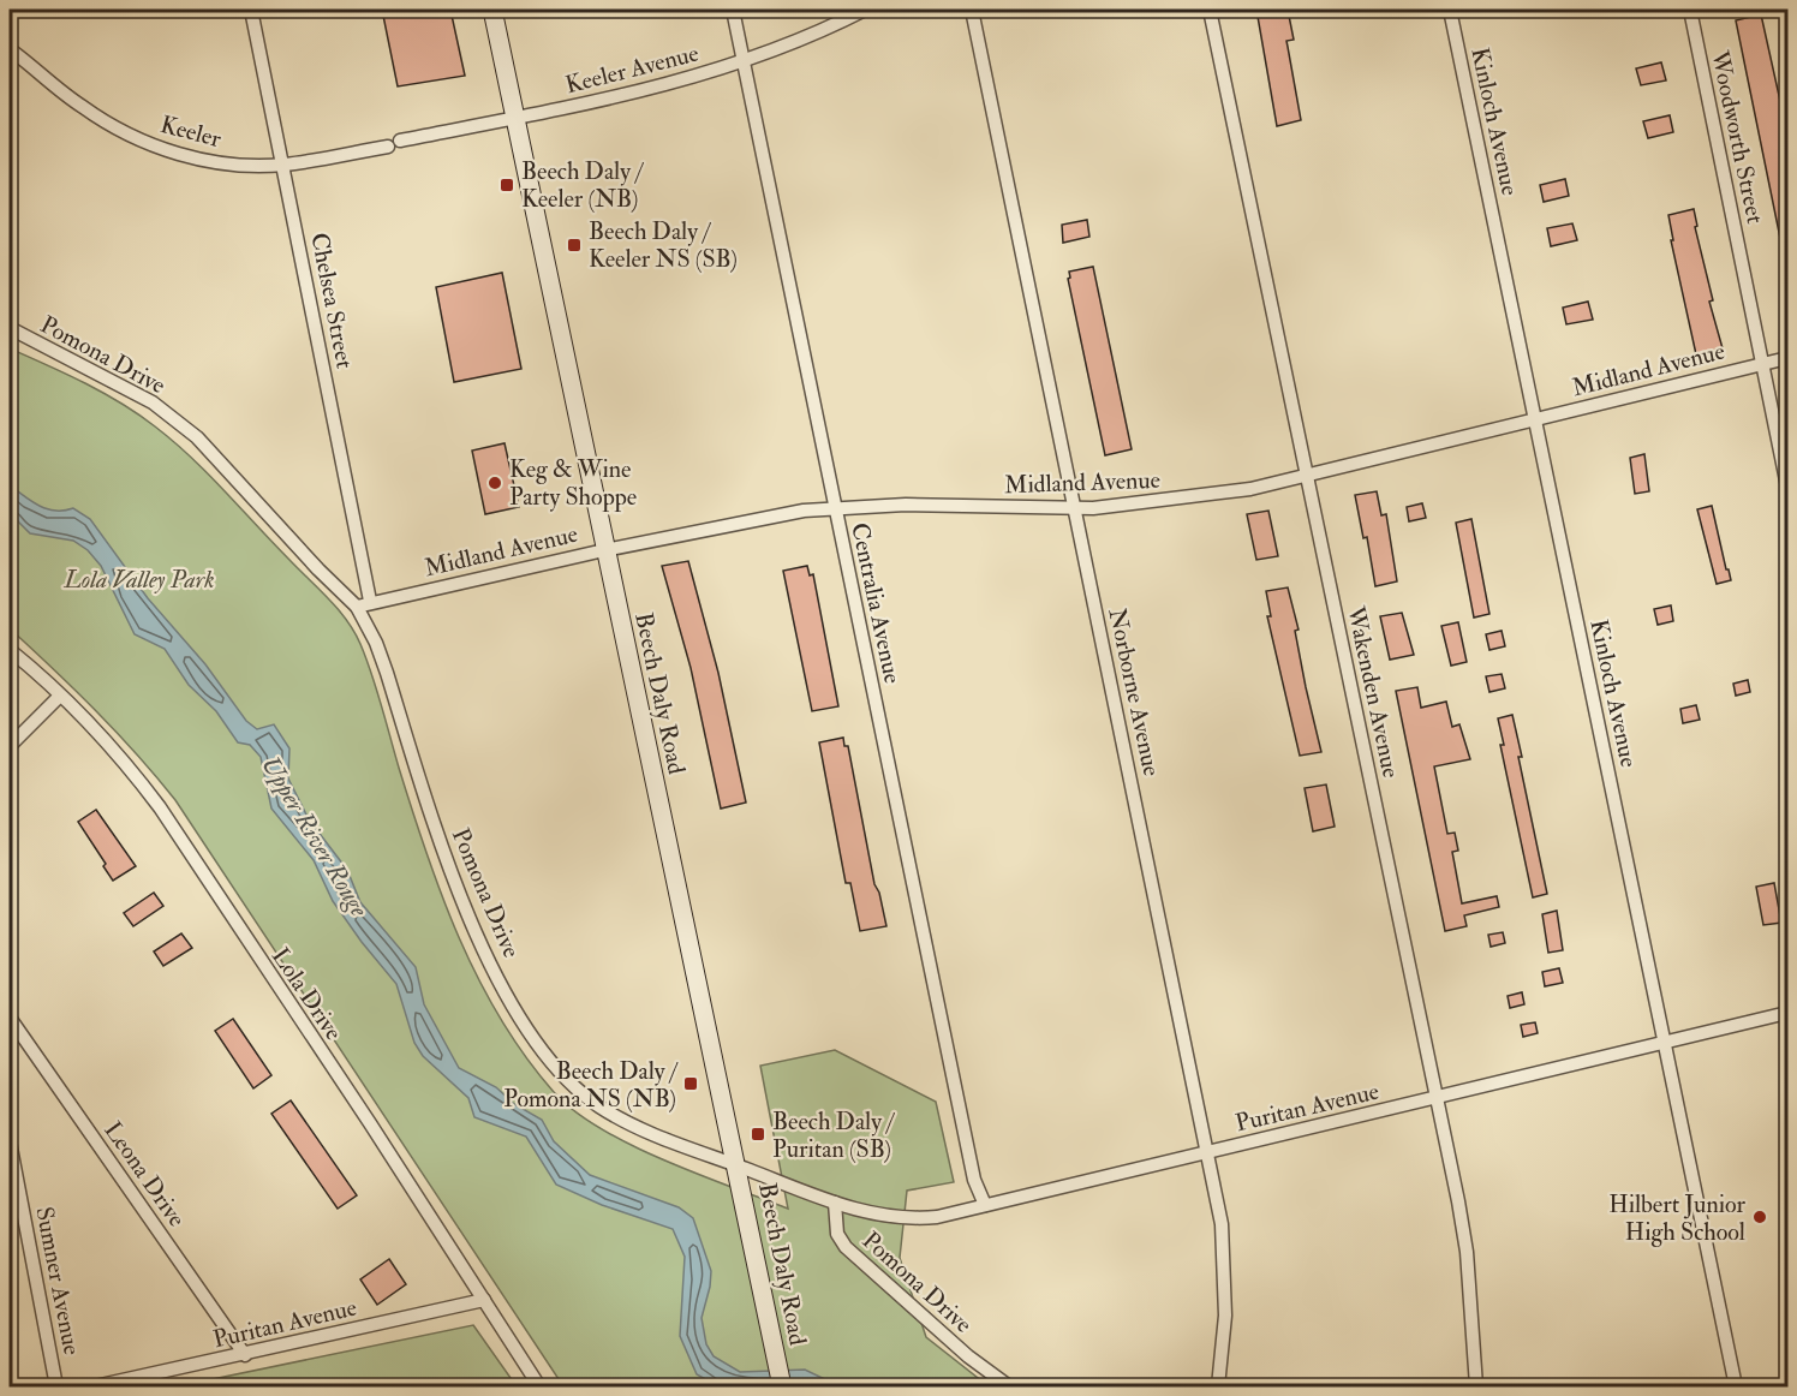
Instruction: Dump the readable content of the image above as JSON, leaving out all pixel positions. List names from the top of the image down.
{
  "streets": {
    "main road": ["Beech Daly Road"],
    "street": [
      "Keeler Avenue",
      "Kinloch Avenue",
      "Keeler",
      "Woodworth Street",
      "Chelsea Street",
      "Pomona Drive",
      "Midland Avenue",
      "Centralia Avenue",
      "Norborne Avenue",
      "Wakenden Avenue",
      "Lola Drive",
      "Puritan Avenue",
      "Leona Drive",
      "Sumner Avenue"
    ]
  },
  "crossings": [
    ["Keeler Avenue", "Centralia Avenue"],
    ["Keeler Avenue", "Beech Daly Road"],
    ["Kinloch Avenue", "Midland Avenue"],
    ["Kinloch Avenue", "Puritan Avenue"],
    ["Keeler", "Chelsea Street"],
    ["Woodworth Street", "Midland Avenue"],
    ["Chelsea Street", "Midland Avenue"],
    ["Pomona Drive", "Midland Avenue"],
    ["Pomona Drive", "Beech Daly Road"],
    ["Pomona Drive", "Puritan Avenue"],
    ["Midland Avenue", "Centralia Avenue"],
    ["Midland Avenue", "Norborne Avenue"],
    ["Midland Avenue", "Wakenden Avenue"],
    ["Midland Avenue", "Beech Daly Road"],
    ["Centralia Avenue", "Puritan Avenue"],
    ["Norborne Avenue", "Puritan Avenue"],
    ["Wakenden Avenue", "Puritan Avenue"],
    ["Lola Drive", "Puritan Avenue"],
    ["Puritan Avenue", "Leona Drive"]
  ],
  "water": ["Upper River Rouge"],
  "parks": ["Lola Valley Park"],
  "places": {
    "transit": [
      "Beech Daly / Keeler (NB)",
      "Beech Daly / Keeler NS (SB)",
      "Beech Daly / Pomona NS (NB)",
      "Beech Daly / Puritan (SB)"
    ],
    "other": ["Keg & Wine Party Shoppe", "Hilbert Junior High School"]
  }
}
